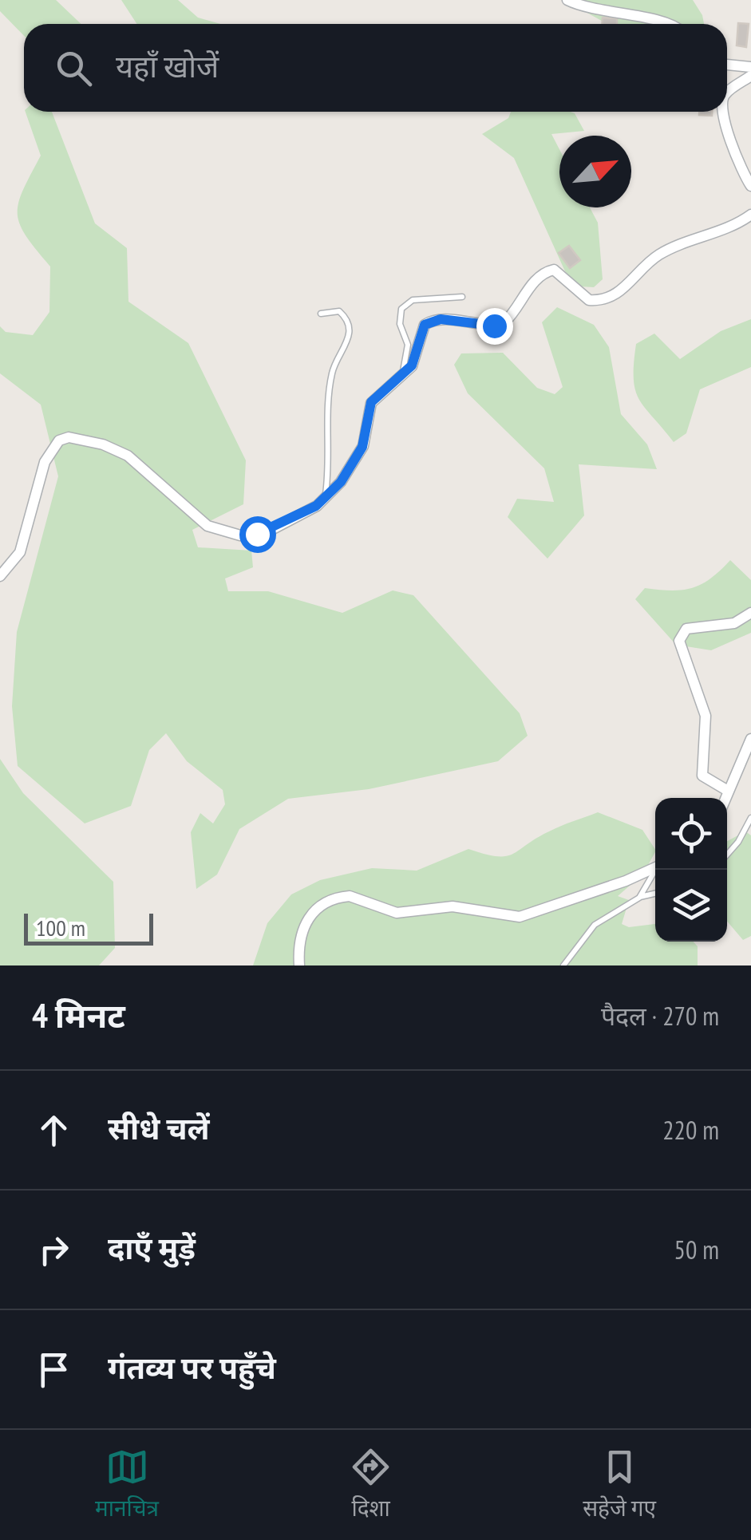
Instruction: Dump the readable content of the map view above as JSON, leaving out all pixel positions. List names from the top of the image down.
{
  "scale_bar": "100 m",
  "north": "top right",
  "page": {
    "search": "यहाँ खोजें",
    "scale": "100 m",
    "heading": ["4 मिनट", "पैदल · 270 m"],
    "list": [
      ["सीधे चलें", "220 m"],
      ["दाएँ मुड़ें", "50 m"],
      "गंतव्य पर पहुँचे"
    ],
    "nav": ["मानचित्र", "दिशा", "सहेजे गए"]
  }
}
